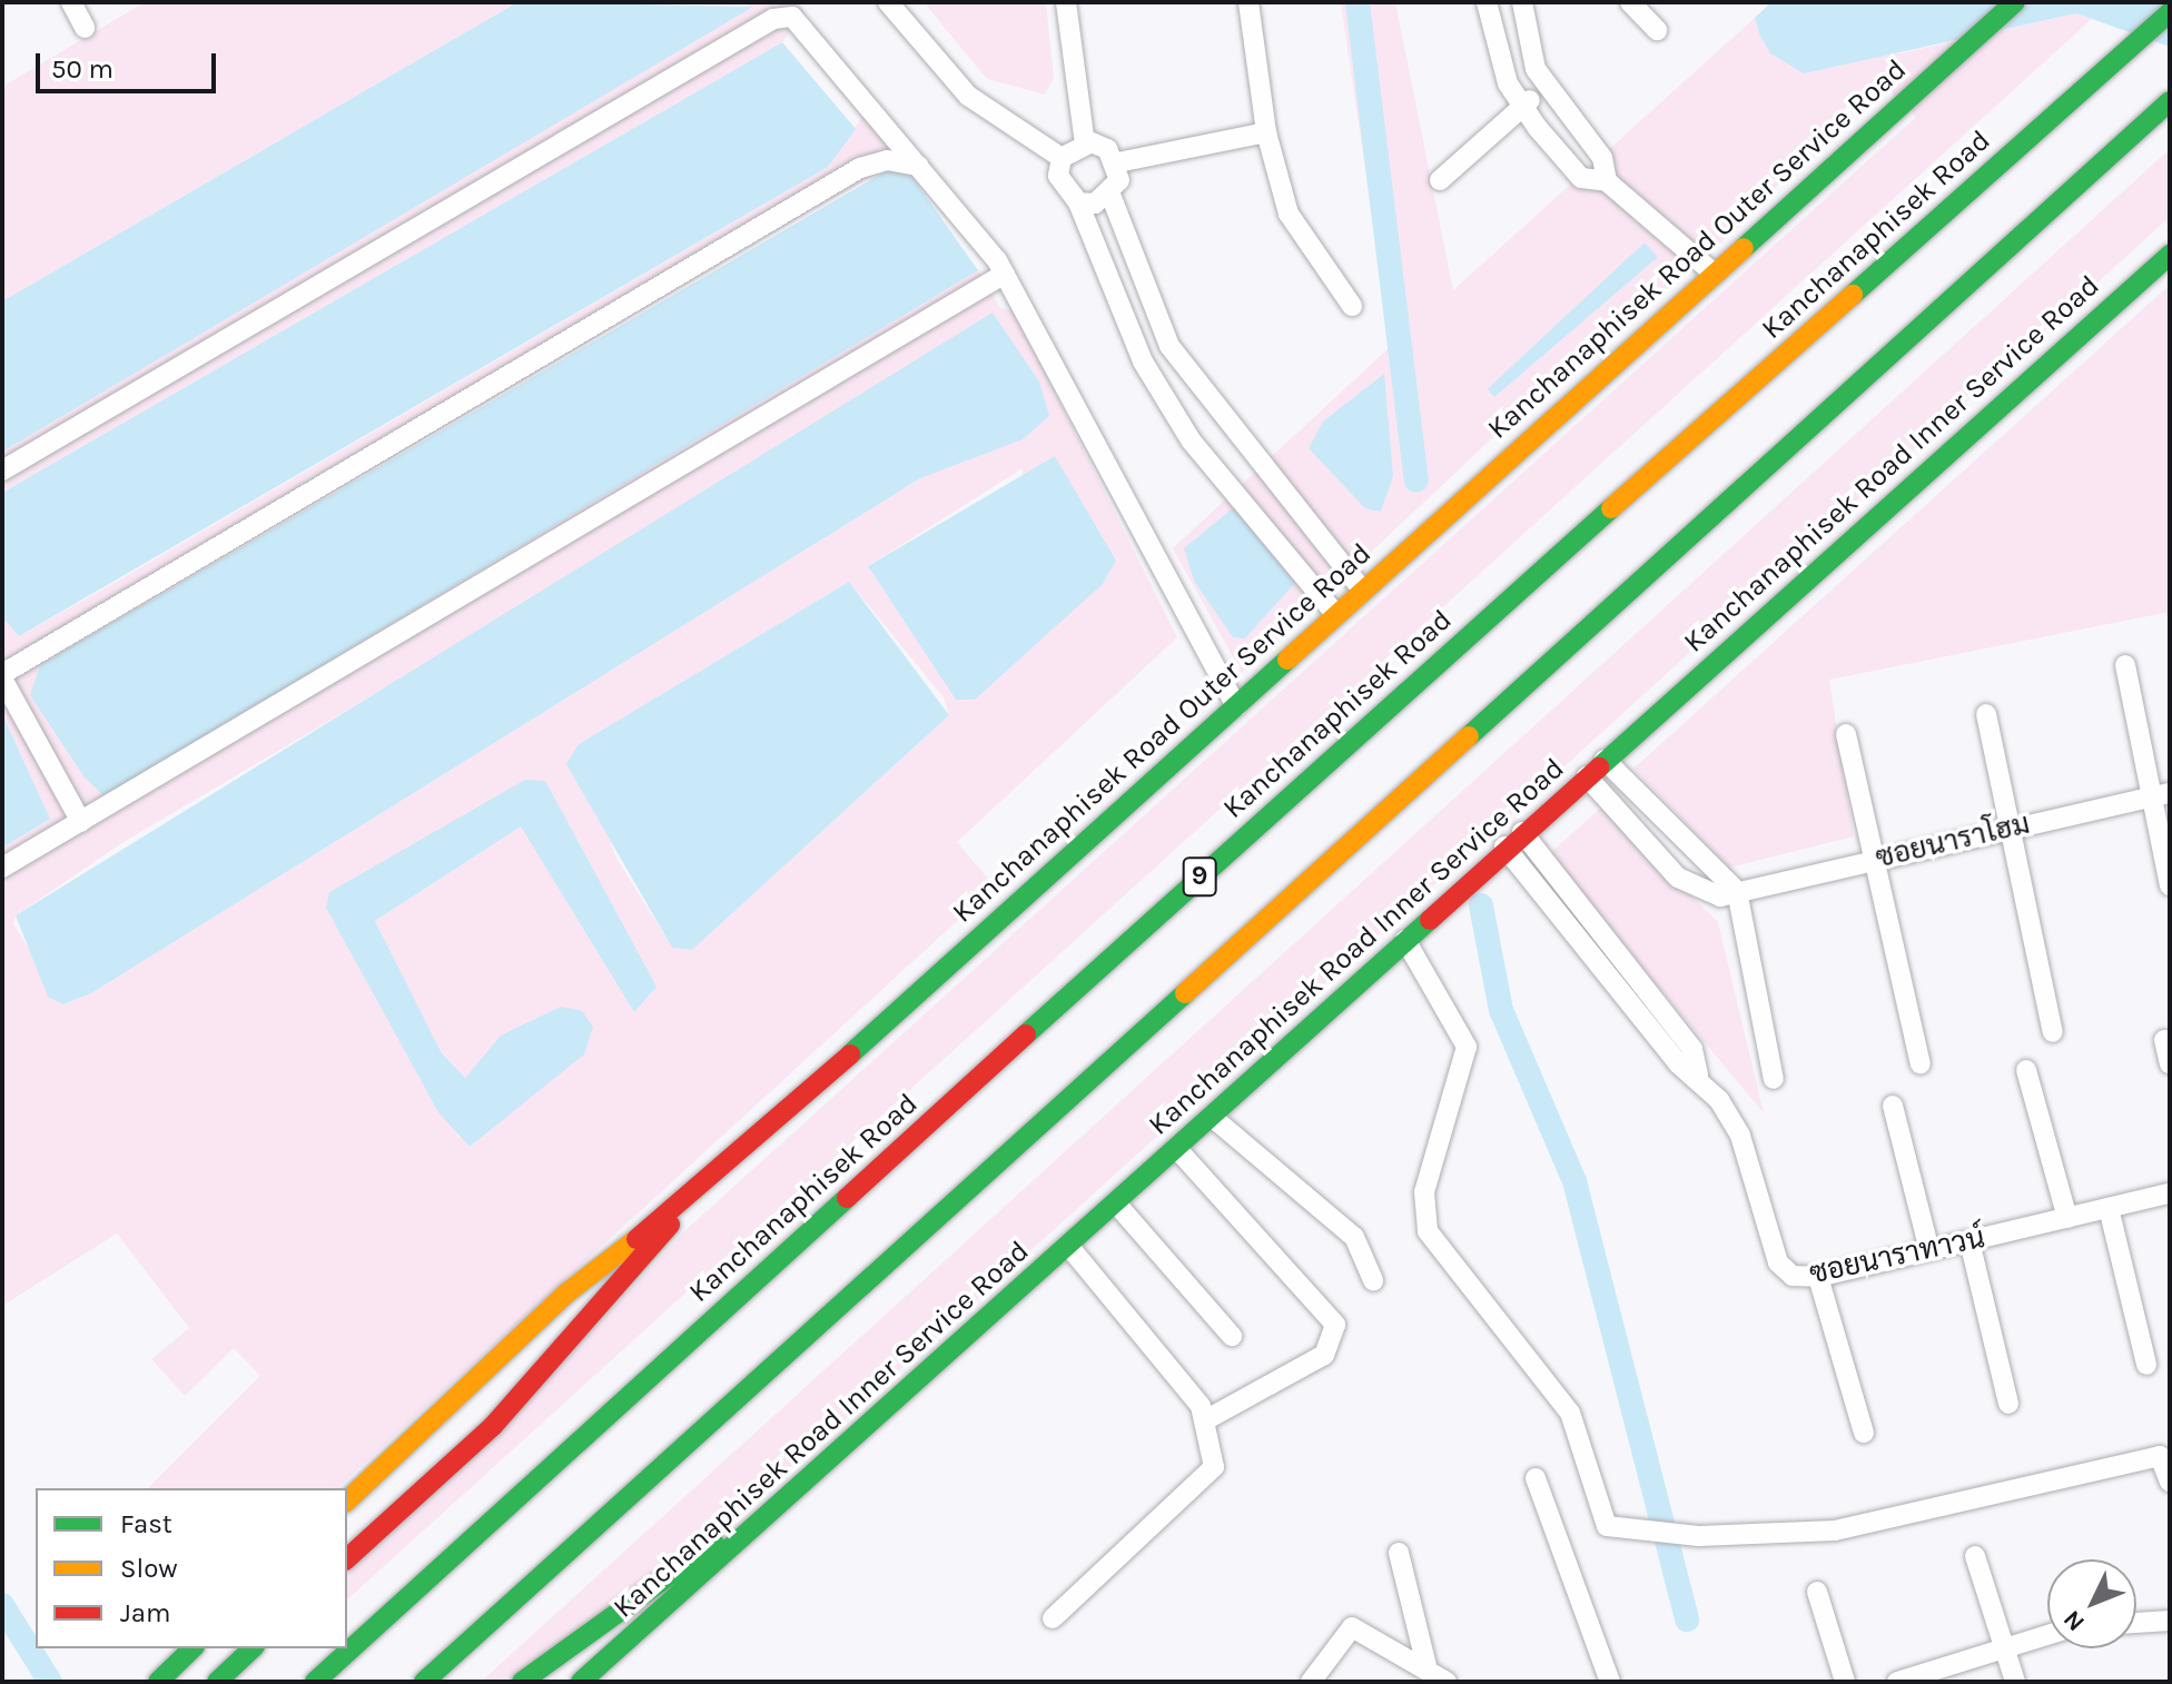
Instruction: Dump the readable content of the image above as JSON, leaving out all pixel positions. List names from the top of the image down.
{
  "streets": {
    "main road": [
      "Kanchanaphisek Road",
      "Kanchanaphisek Road Outer Service Road",
      "Kanchanaphisek Road Inner Service Road",
      "9"
    ],
    "street": ["ซอยนาราโฮม", "ซอยนาราทาวน์"]
  },
  "crossings": [
    ["Kanchanaphisek Road Inner Service Road", "ซอยนาราโฮม"],
    ["Kanchanaphisek Road Inner Service Road", "ซอยนาราทาวน์"]
  ],
  "legend": ["Fast", "Slow", "Jam"],
  "scale_bar": "50 m",
  "north": "bottom left"
}
